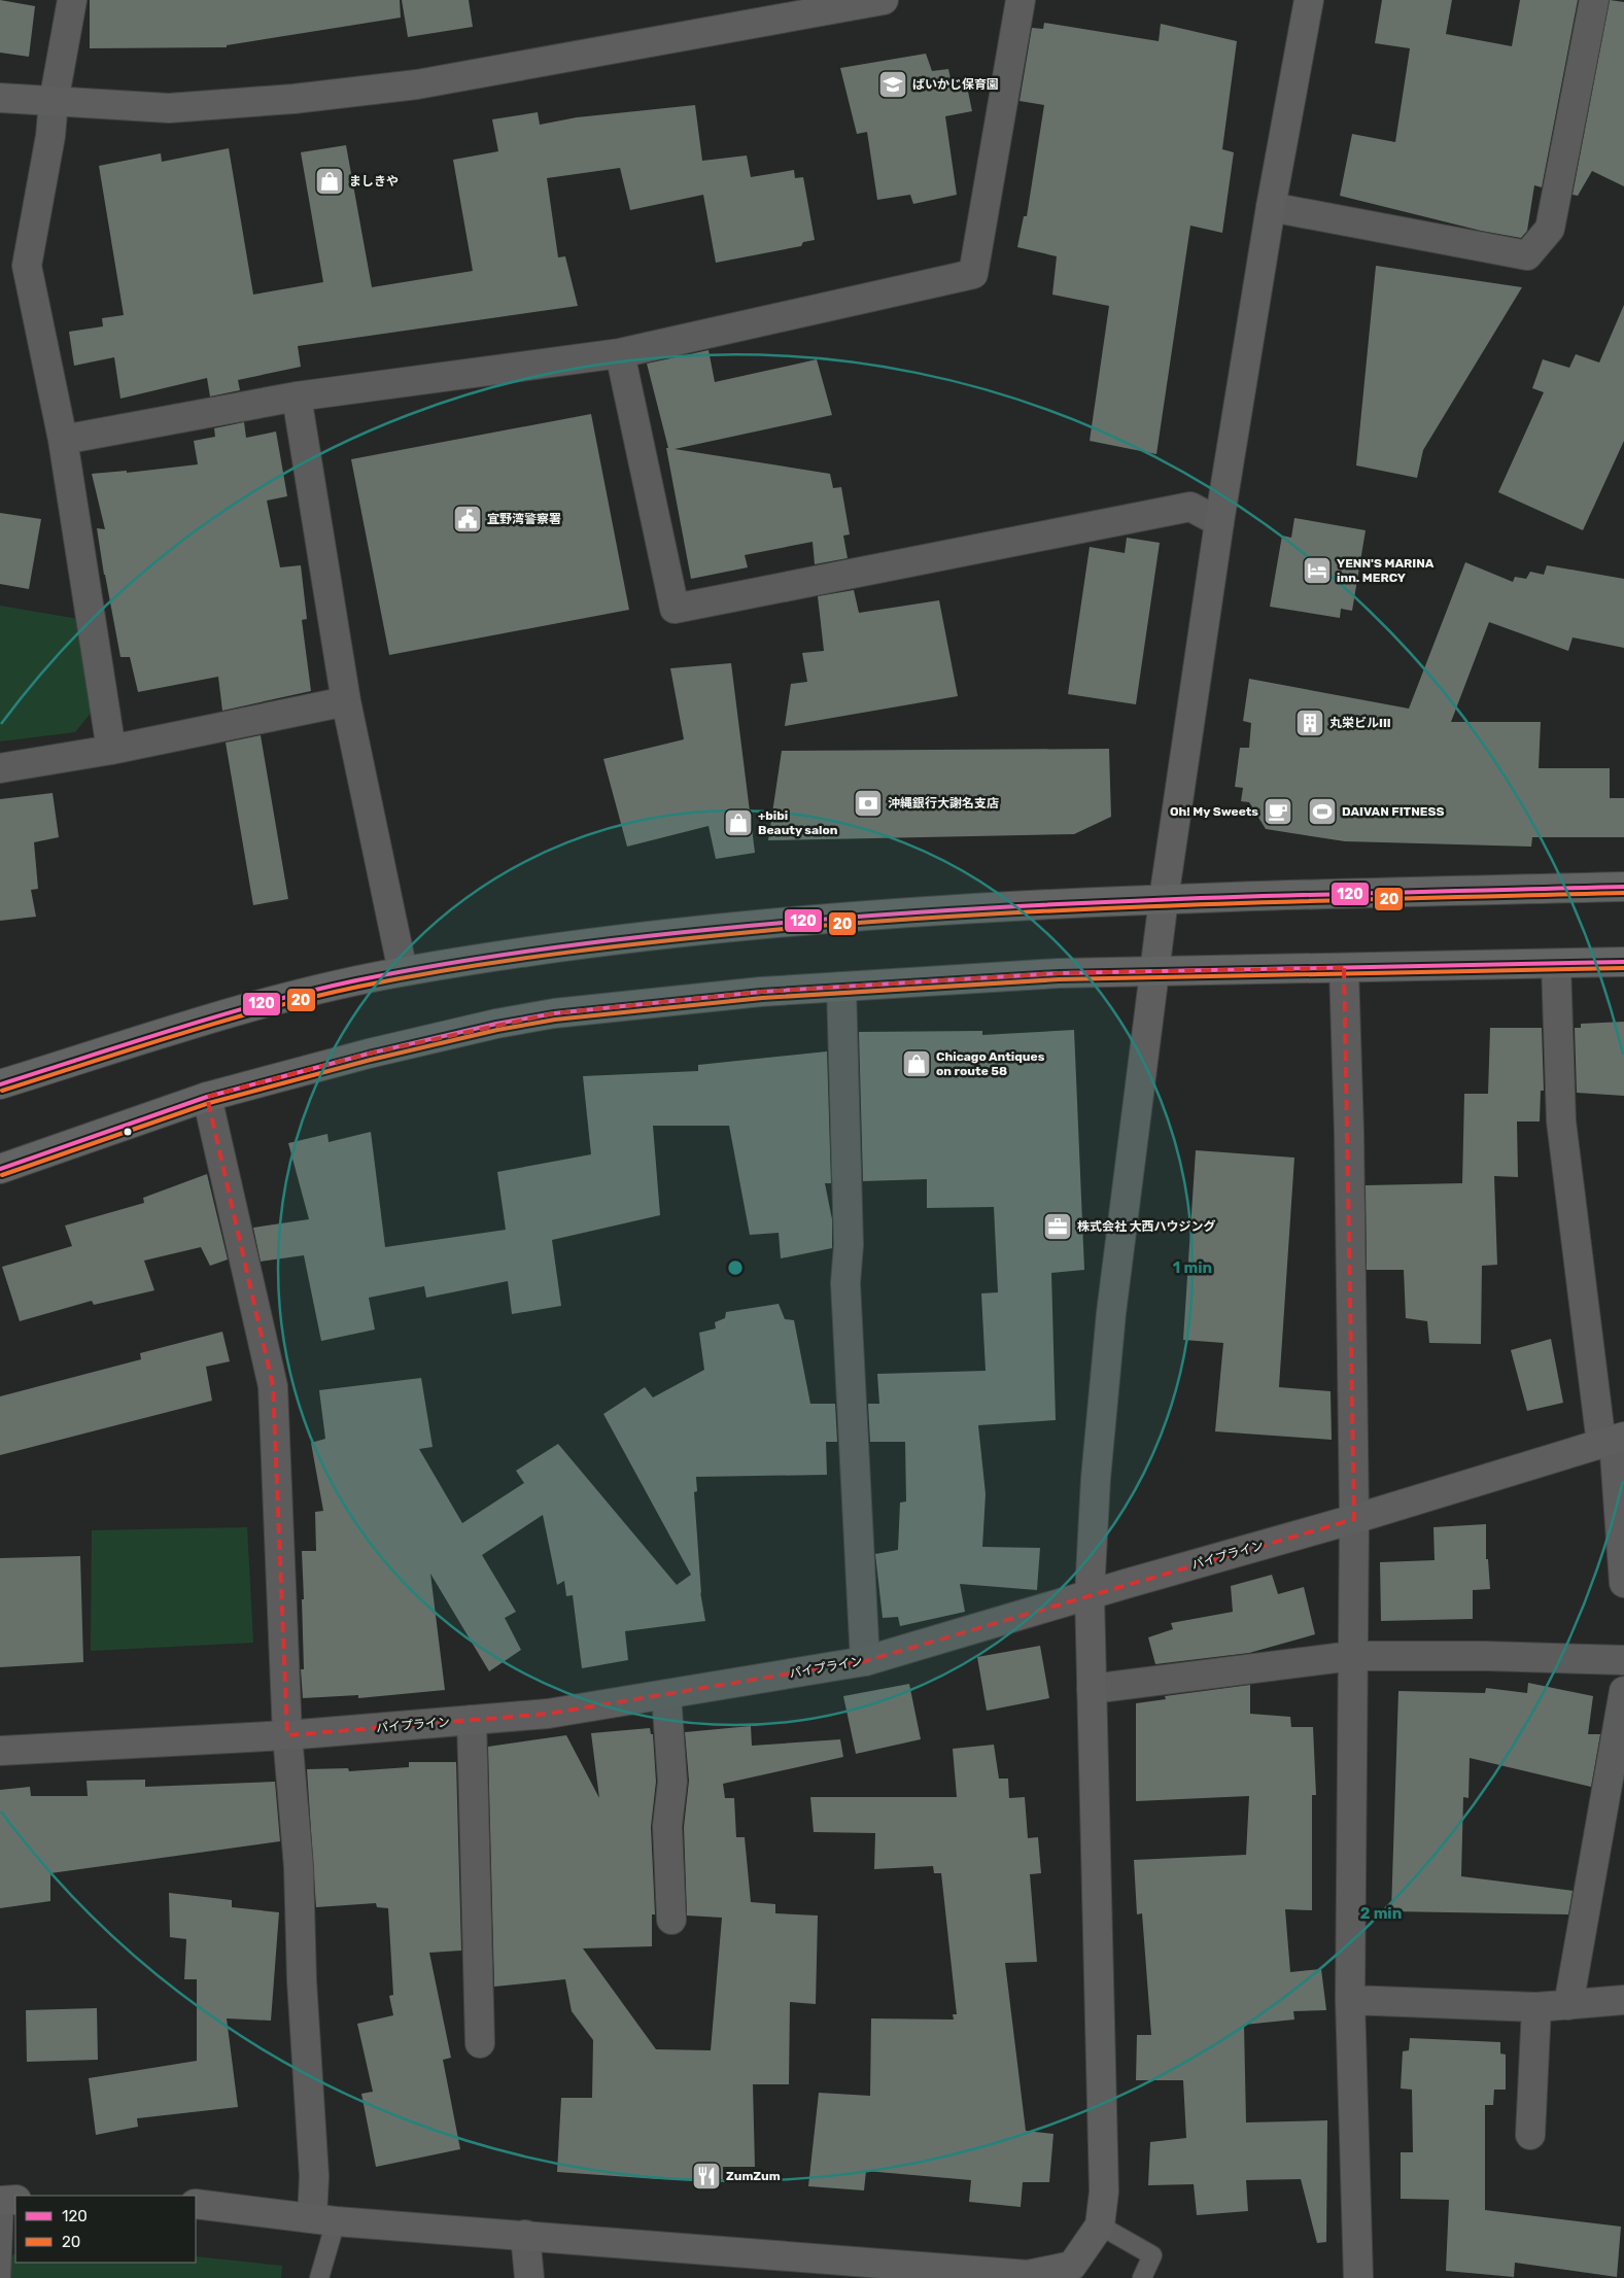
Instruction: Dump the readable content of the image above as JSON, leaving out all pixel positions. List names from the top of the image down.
{
  "streets": {
    "street": ["パイプライン"]
  },
  "places": {
    "school or university": ["ぱいかじ保育園"],
    "shop": ["ましきや", "+bibi Beauty salon", "Chicago Antiques on route 58"],
    "public building": ["宜野湾警察署"],
    "hotel": ["YENN'S MARINA inn. MERCY"],
    "building": ["丸栄ビルIII"],
    "bank": ["沖縄銀行大謝名支店"],
    "cafe": ["Oh! My Sweets"],
    "sports": ["DAIVAN FITNESS"],
    "office": ["株式会社 大西ハウジング"],
    "restaurant": ["ZumZum"]
  },
  "lines": ["transit line 120", "transit line 20"],
  "legend": ["120", "20"],
  "rings": ["1 min", "2 min"]
}
